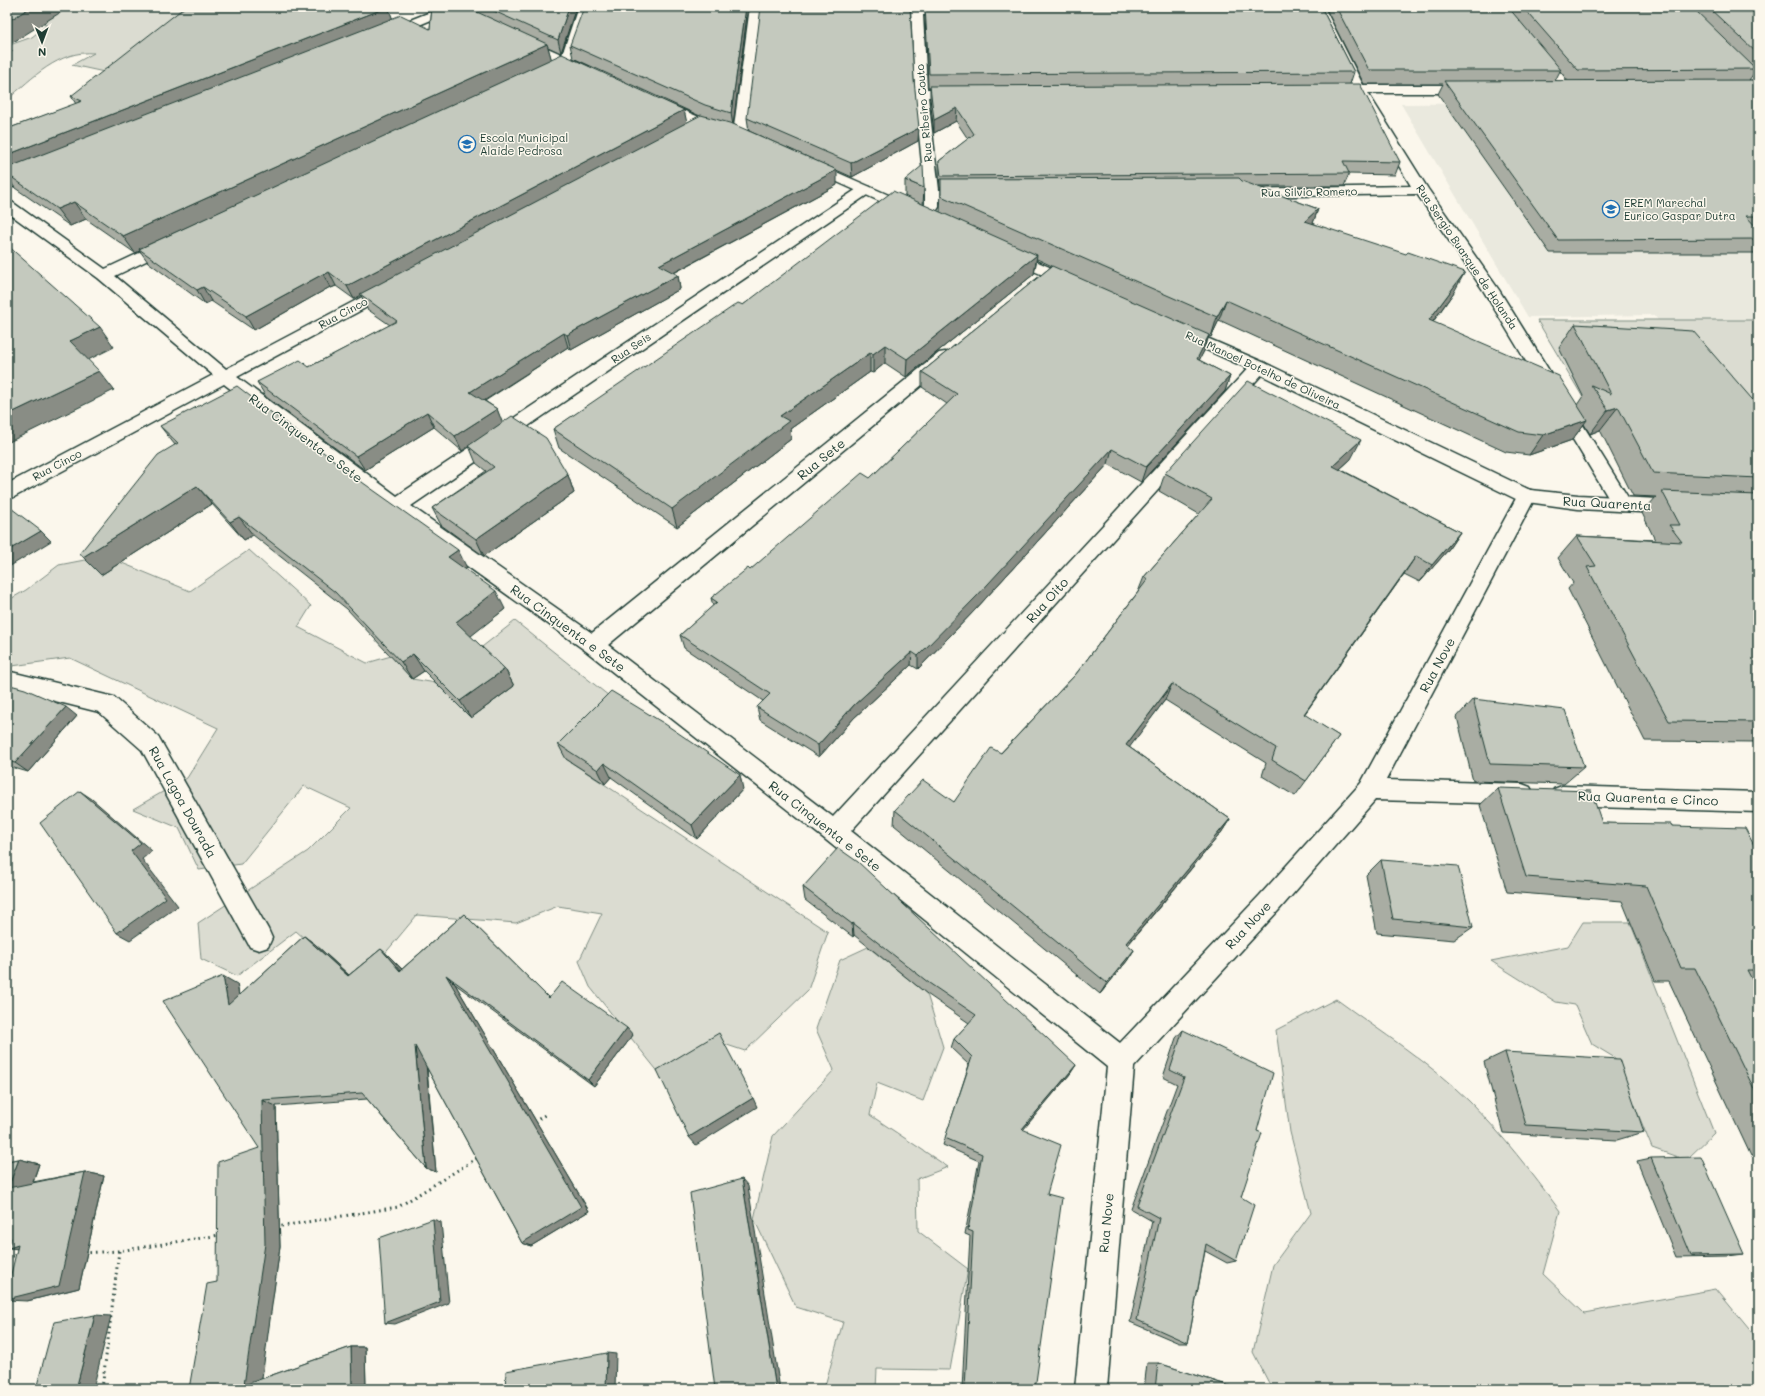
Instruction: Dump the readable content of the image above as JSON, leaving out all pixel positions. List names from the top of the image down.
{
  "streets": {
    "street": [
      "Rua Ribeiro Couto",
      "Rua Silvio Romero",
      "Rua Sergio Buarque de Holanda",
      "Rua Cinco",
      "Rua Seis",
      "Rua Manoel Botelho de Oliveira",
      "Rua Cinquenta e Sete",
      "Rua Sete",
      "Rua Quarenta",
      "Rua Oito",
      "Rua Nove",
      "Rua Quarenta e Cinco",
      "Rua Lagoa Dourada"
    ]
  },
  "crossings": [
    ["Rua Ribeiro Couto", "Rua Seis"],
    ["Rua Silvio Romero", "Rua Sergio Buarque de Holanda"],
    ["Rua Sergio Buarque de Holanda", "Rua Quarenta"],
    ["Rua Cinco", "Rua Cinquenta e Sete"],
    ["Rua Seis", "Rua Cinquenta e Sete"],
    ["Rua Manoel Botelho de Oliveira", "Rua Quarenta"],
    ["Rua Manoel Botelho de Oliveira", "Rua Oito"],
    ["Rua Manoel Botelho de Oliveira", "Rua Nove"],
    ["Rua Cinquenta e Sete", "Rua Sete"],
    ["Rua Cinquenta e Sete", "Rua Oito"],
    ["Rua Cinquenta e Sete", "Rua Nove"],
    ["Rua Quarenta", "Rua Nove"],
    ["Rua Nove", "Rua Quarenta e Cinco"]
  ],
  "places": {
    "school or university": ["Escola Municipal Alaide Pedrosa", "EREM Marechal Eurico Gaspar Dutra"]
  },
  "north": "bottom"
}
